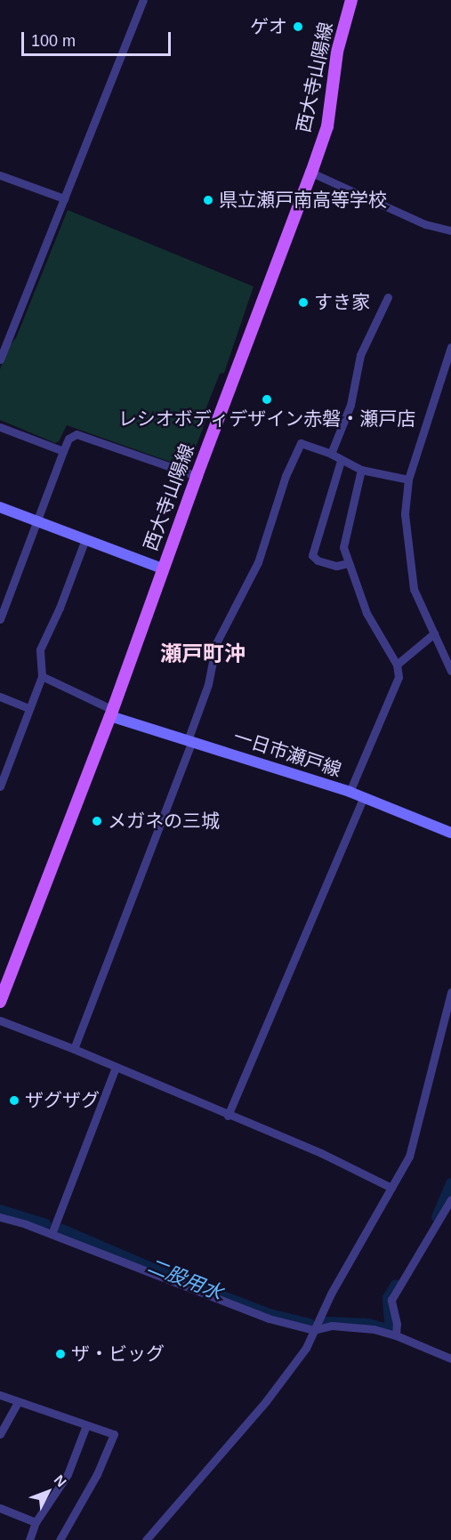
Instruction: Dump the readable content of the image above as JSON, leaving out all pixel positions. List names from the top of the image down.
{
  "streets": {
    "main road": ["西大寺山陽線", "一日市瀬戸線"]
  },
  "crossings": [
    ["西大寺山陽線", "一日市瀬戸線"]
  ],
  "districts": ["瀬戸町沖"],
  "water": ["二股用水"],
  "places": [
    "ゲオ",
    "県立瀬戸南高等学校",
    "すき家",
    "レシオボディデザイン赤磐・瀬戸店",
    "メガネの三城",
    "ザグザグ",
    "ザ・ビッグ"
  ],
  "scale_bar": "100 m",
  "north": "top right"
}
